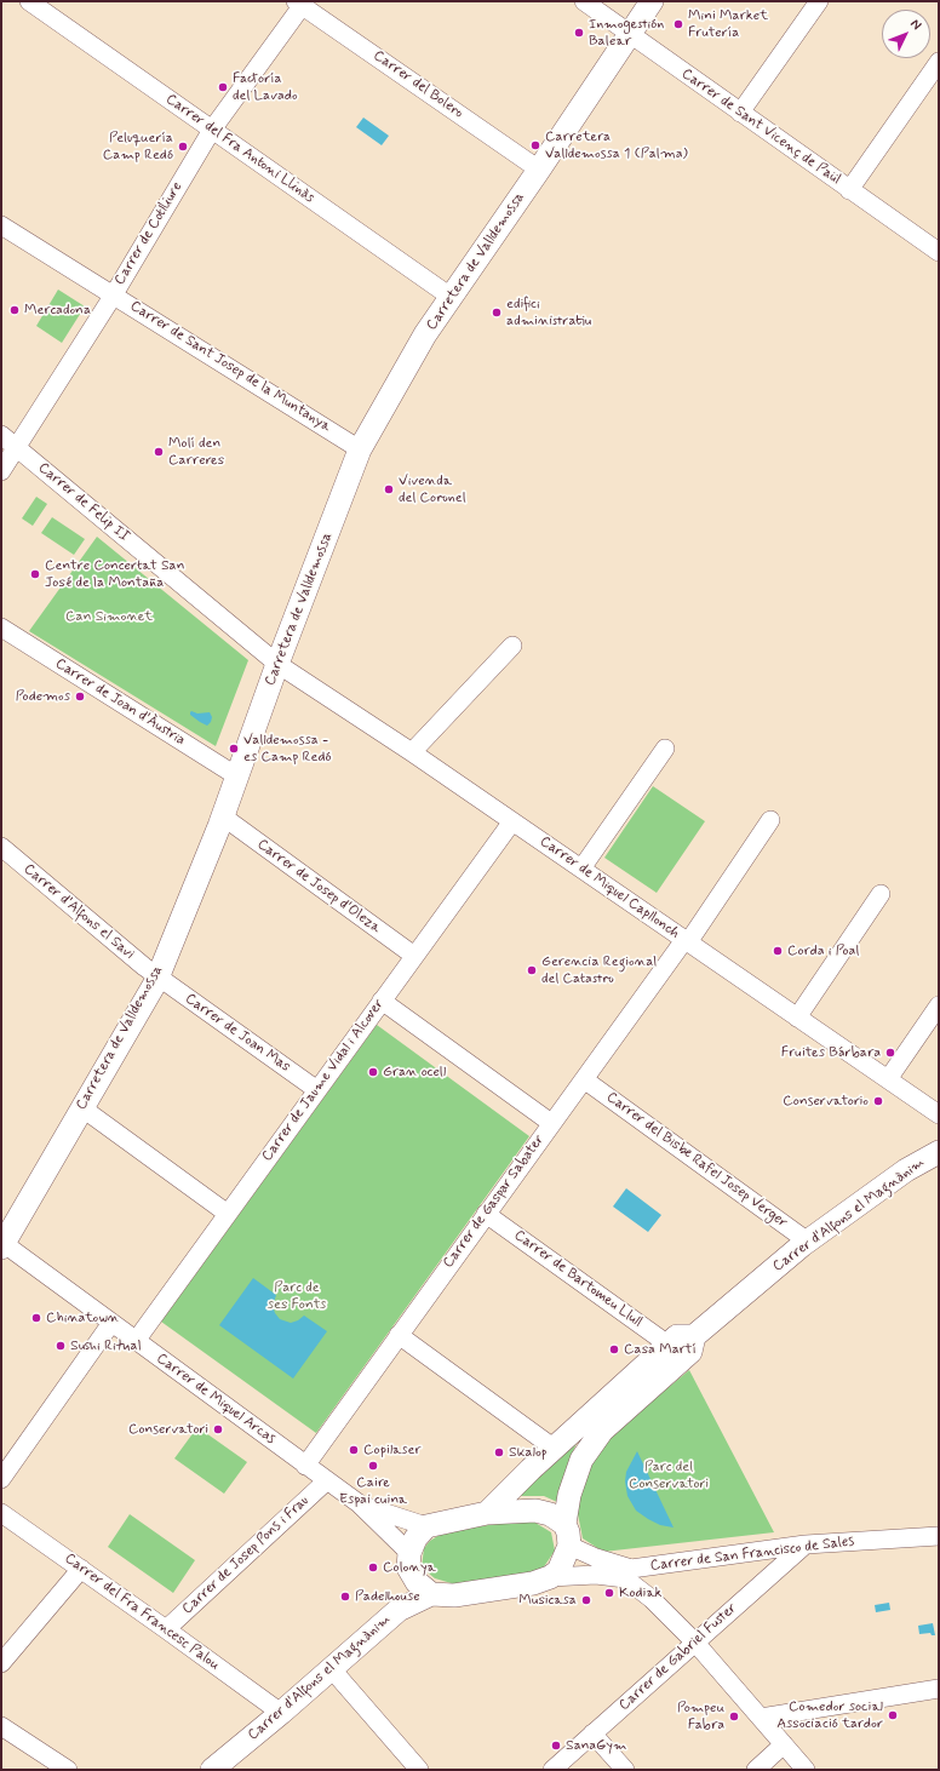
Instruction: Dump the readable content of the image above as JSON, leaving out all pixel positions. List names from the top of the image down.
{
  "streets": {
    "main road": ["Carretera de Valldemossa", "Carrer d'Alfons el Magnànim"],
    "street": [
      "Carrer del Bolero",
      "Carrer de Sant Vicenç de Paül",
      "Carrer del Fra Antoni Llinàs",
      "Carrer de Cotlliure",
      "Carrer de Sant Josep de la Muntanya",
      "Carrer de Felip II",
      "Carrer de Joan d'Àustria",
      "Carrer de Josep d'Oleza",
      "Carrer de Miquel Capllonch",
      "Carrer d'Alfons el Savi",
      "Carrer de Joan Mas",
      "Carrer de Jaume Vidal i Alcover",
      "Carrer del Bisbe Rafel Josep Verger",
      "Carrer de Gaspar Sabater",
      "Carrer de Bartomeu Llull",
      "Carrer de Miquel Arcas",
      "Carrer de San Francisco de Sales",
      "Carrer de Josep Pons i Frau",
      "Carrer del Fra Francesc Palou",
      "Carrer de Gabriel Fuster"
    ]
  },
  "crossings": [
    ["Carrer del Bolero", "Carrer de Cotlliure"],
    ["Carrer del Bolero", "Carretera de Valldemossa"],
    ["Carrer de Sant Vicenç de Paül", "Carretera de Valldemossa"],
    ["Carrer del Fra Antoni Llinàs", "Carrer de Cotlliure"],
    ["Carrer del Fra Antoni Llinàs", "Carretera de Valldemossa"],
    ["Carrer de Cotlliure", "Carrer de Sant Josep de la Muntanya"],
    ["Carrer de Cotlliure", "Carrer de Felip II"],
    ["Carretera de Valldemossa", "Carrer de Sant Josep de la Muntanya"],
    ["Carretera de Valldemossa", "Carrer de Felip II"],
    ["Carretera de Valldemossa", "Carrer de Joan d'Àustria"],
    ["Carretera de Valldemossa", "Carrer de Josep d'Oleza"],
    ["Carretera de Valldemossa", "Carrer de Miquel Capllonch"],
    ["Carretera de Valldemossa", "Carrer d'Alfons el Savi"],
    ["Carretera de Valldemossa", "Carrer de Joan Mas"],
    ["Carretera de Valldemossa", "Carrer de Miquel Arcas"],
    ["Carrer de Felip II", "Carrer de Miquel Capllonch"],
    ["Carrer de Josep d'Oleza", "Carrer de Jaume Vidal i Alcover"],
    ["Carrer de Miquel Capllonch", "Carrer de Jaume Vidal i Alcover"],
    ["Carrer de Miquel Capllonch", "Carrer de Gaspar Sabater"],
    ["Carrer d'Alfons el Savi", "Carrer de Joan Mas"],
    ["Carrer de Joan Mas", "Carrer de Jaume Vidal i Alcover"],
    ["Carrer de Jaume Vidal i Alcover", "Carrer de Miquel Arcas"],
    ["Carrer del Bisbe Rafel Josep Verger", "Carrer de Gaspar Sabater"],
    ["Carrer del Bisbe Rafel Josep Verger", "Carrer d'Alfons el Magnànim"],
    ["Carrer de Gaspar Sabater", "Carrer de Bartomeu Llull"],
    ["Carrer de Gaspar Sabater", "Carrer de Miquel Arcas"],
    ["Carrer d'Alfons el Magnànim", "Carrer de Bartomeu Llull"],
    ["Carrer d'Alfons el Magnànim", "Carrer de San Francisco de Sales"],
    ["Carrer d'Alfons el Magnànim", "Carrer del Fra Francesc Palou"],
    ["Carrer de Miquel Arcas", "Carrer de Josep Pons i Frau"],
    ["Carrer de San Francisco de Sales", "Carrer de Gabriel Fuster"],
    ["Carrer de Josep Pons i Frau", "Carrer del Fra Francesc Palou"]
  ],
  "parks": ["Can Simonet", "Parc de ses Fonts", "Parc del Conservatori"],
  "places": [
    "Mini Market Frutería",
    "Inmogestión Balear",
    "Factoría del Lavado",
    "Carretera Valldemossa 1 (Palma)",
    "Peluquería Camp Redó",
    "Mercadona",
    "edifici administratiu",
    "Molí den Carreres",
    "Vivenda del Coronel",
    "Centre Concertat San José de la Montaña",
    "Podemos",
    "Valldemossa - es Camp Redó",
    "Corda i Poal",
    "Gerencia Regional del Catastro",
    "Fruites Bárbara",
    "Gran ocell",
    "Conservatorio",
    "Chinatown",
    "Sushi Ritual",
    "Casa Martí",
    "Conservatori",
    "Copilaser",
    "Skalop",
    "Caire Espai cuina",
    "Colonya",
    "Kodiak",
    "Padelhouse",
    "Musicasa",
    "Comedor social Associació tardor",
    "Pompeu Fabra",
    "SanaGym"
  ],
  "north": "top right"
}
